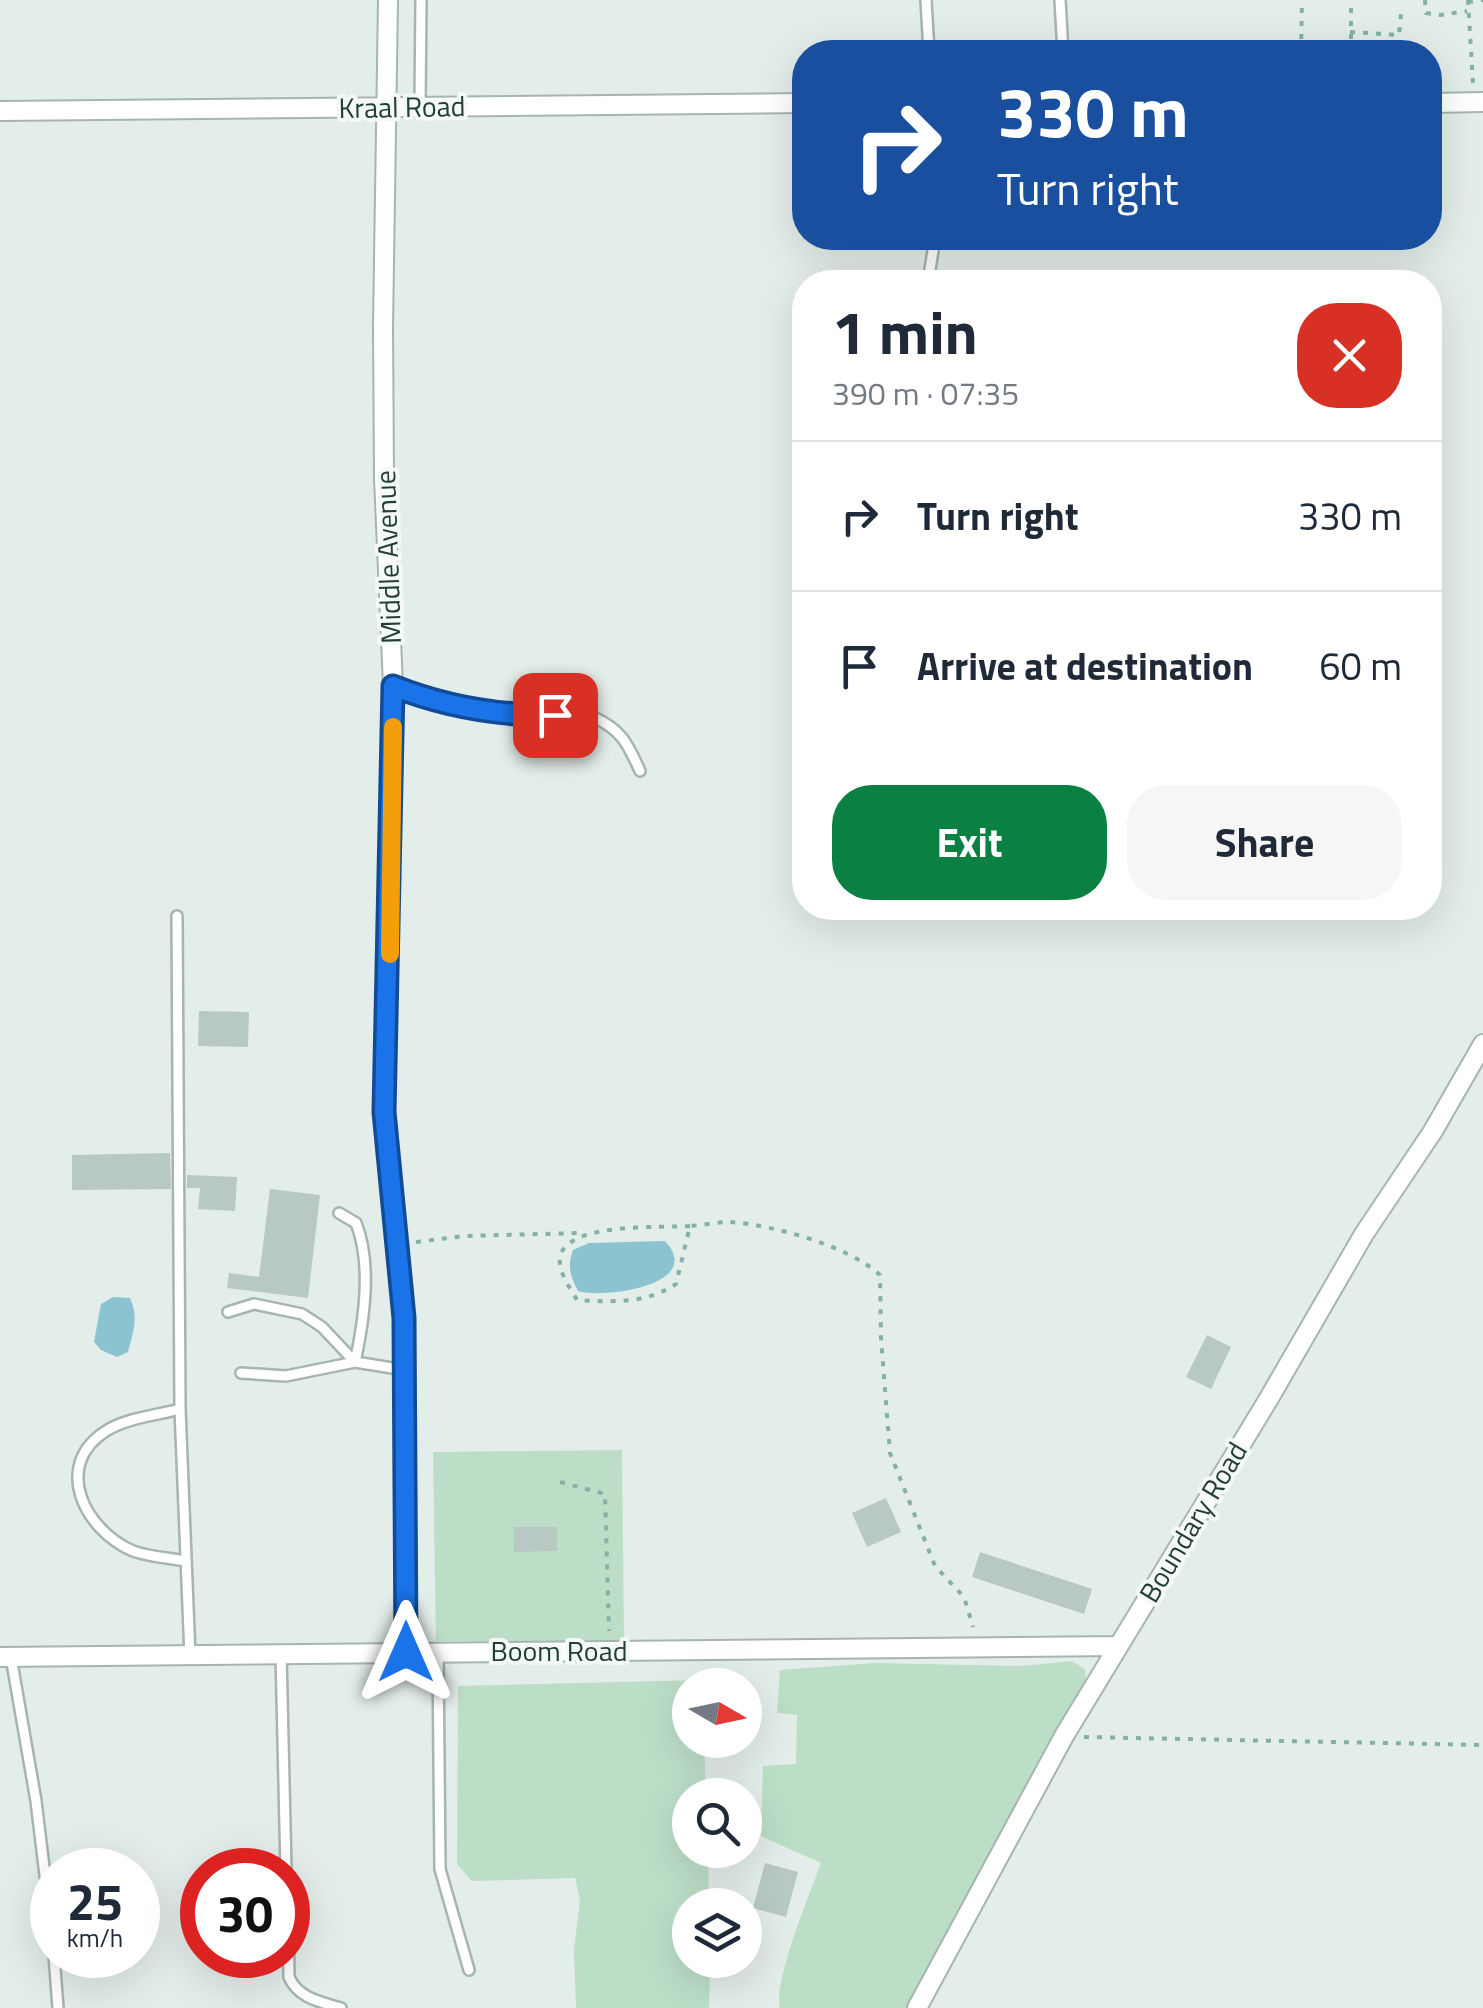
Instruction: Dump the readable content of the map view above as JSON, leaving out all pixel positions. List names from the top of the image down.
{
  "streets": {
    "street": [
      "Kraal Road",
      "Middle Avenue",
      "Boundary Road",
      "Boom Road"
    ]
  },
  "crossings": [
    ["Kraal Road", "Middle Avenue"],
    ["Middle Avenue", "Boom Road"],
    ["Boundary Road", "Boom Road"]
  ],
  "north": "right",
  "page": {
    "turn": ["330 m", "Turn right"],
    "heading": ["1 min", "390 m · 07:35"],
    "list": [
      {
        "name": "Turn right",
        "value": "330 m"
      },
      {
        "name": "Arrive at destination",
        "value": "60 m"
      }
    ],
    "buttons": ["Exit", "Share"],
    "speed": "25 km/h",
    "limit": "30"
  }
}
